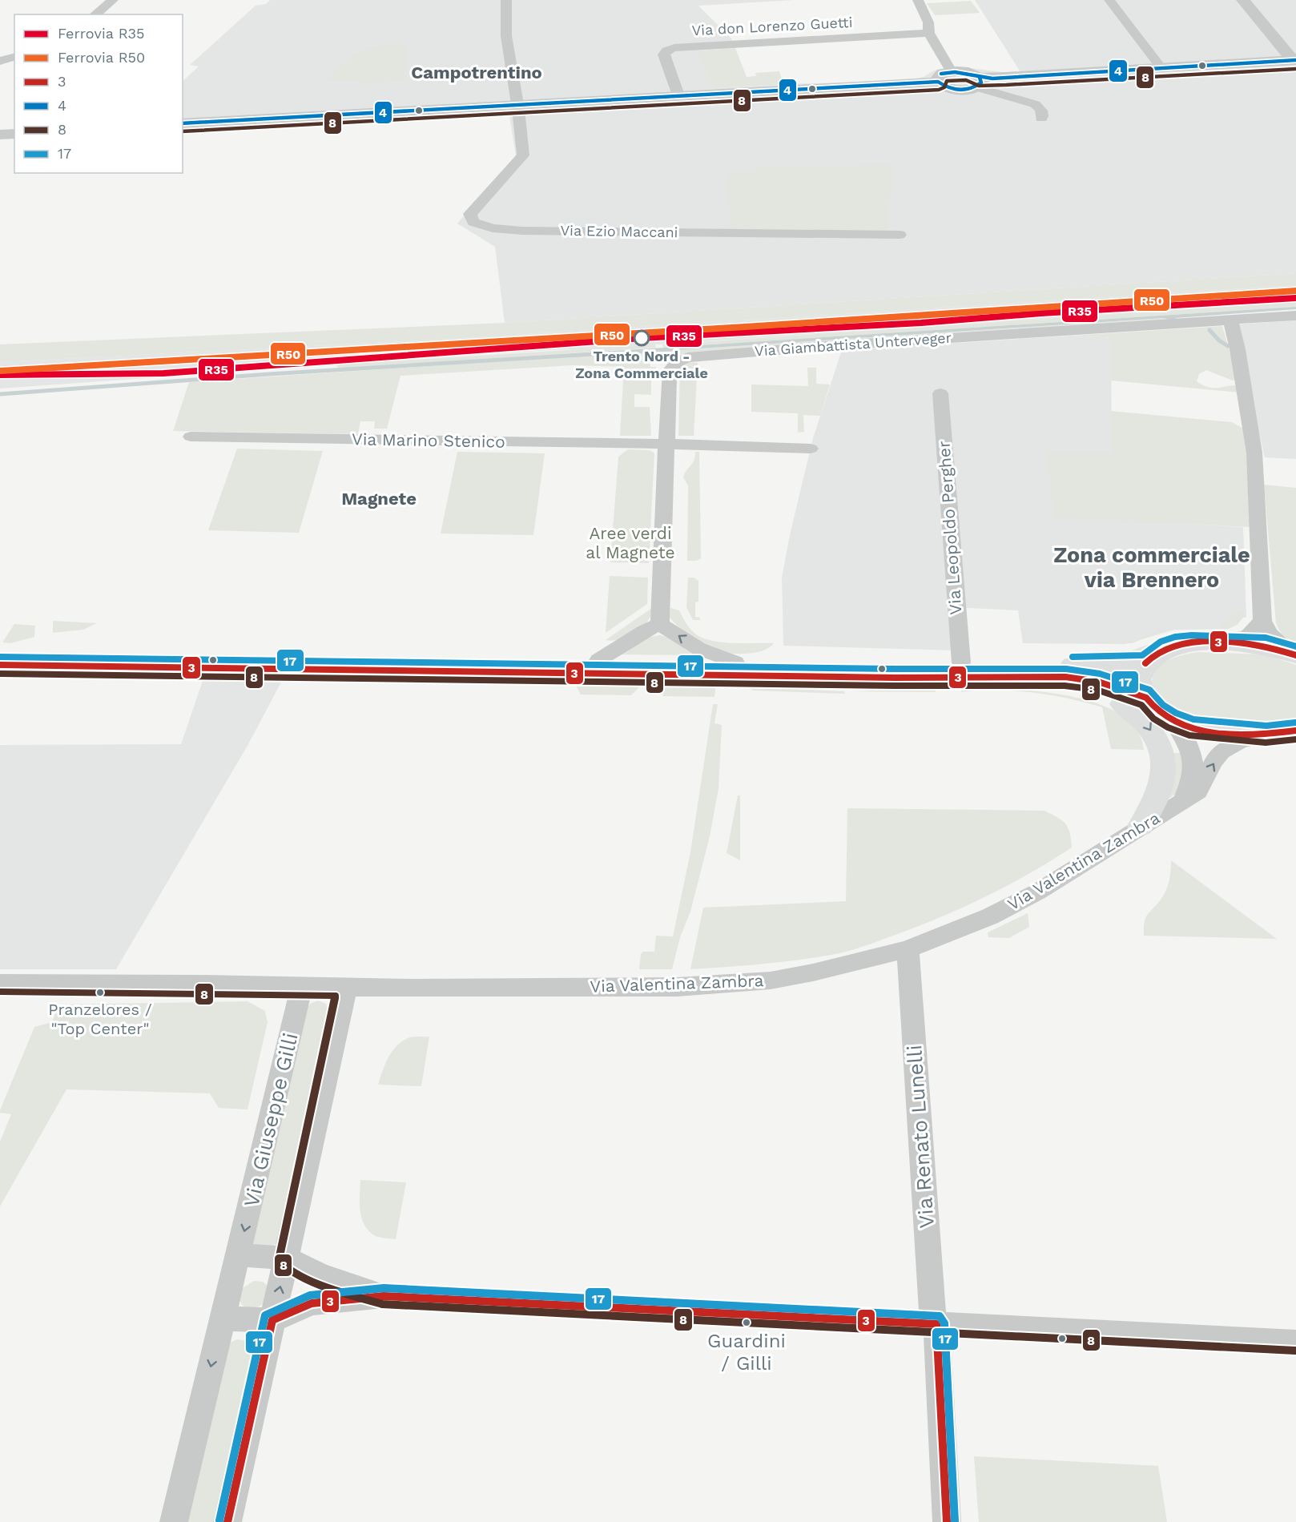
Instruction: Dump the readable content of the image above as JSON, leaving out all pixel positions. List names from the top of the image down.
{
  "streets": {
    "street": [
      "Via don Lorenzo Guetti",
      "Via Ezio Maccani",
      "Via Giambattista Unterveger",
      "Via Marino Stenico",
      "Via Leopoldo Pergher",
      "Via Valentina Zambra",
      "Via Giuseppe Gilli",
      "Via Renato Lunelli"
    ]
  },
  "crossings": [
    ["Via Giambattista Unterveger", "Via Marino Stenico"],
    ["Via Valentina Zambra", "Via Giuseppe Gilli"],
    ["Via Valentina Zambra", "Via Renato Lunelli"]
  ],
  "districts": ["Campotrentino", "Magnete", "Zona commerciale via Brennero"],
  "parks": ["Aree verdi al Magnete"],
  "places": ["Trento Nord - Zona Commerciale", "Pranzelores / \"Top Center\"", "Guardini / Gilli"],
  "lines": [
    "transit line 4",
    "transit line 8",
    "rail line R50",
    "rail line R35",
    "transit line 17",
    "transit line 3"
  ],
  "legend": [
    "Ferrovia R35",
    "Ferrovia R50",
    "3",
    "4",
    "8",
    "17"
  ]
}
